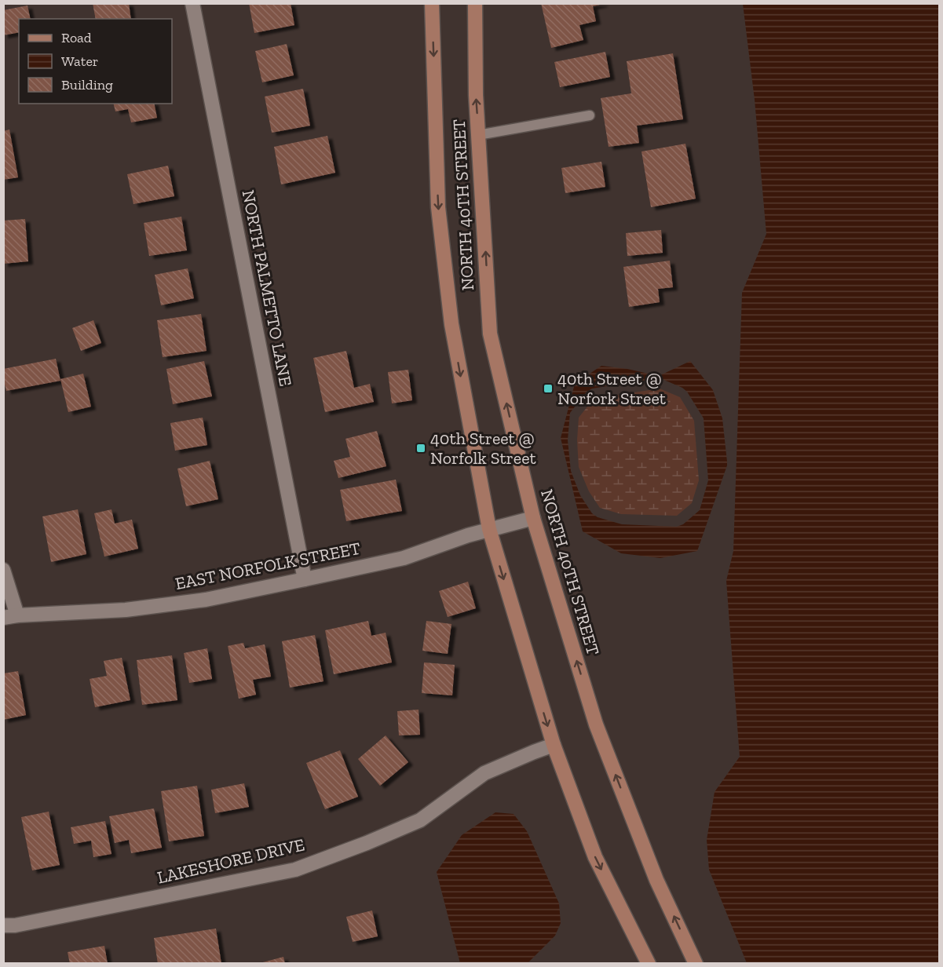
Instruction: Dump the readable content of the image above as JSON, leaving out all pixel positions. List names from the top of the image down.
{
  "streets": {
    "main road": ["NORTH 40TH STREET"],
    "street": ["NORTH PALMETTO LANE", "EAST NORFOLK STREET", "LAKESHORE DRIVE"]
  },
  "crossings": [
    ["NORTH 40TH STREET", "EAST NORFOLK STREET"],
    ["NORTH 40TH STREET", "LAKESHORE DRIVE"],
    ["NORTH PALMETTO LANE", "EAST NORFOLK STREET"]
  ],
  "places": {
    "transit": ["40th Street @ Norfork Street", "40th Street @ Norfolk Street"]
  },
  "legend": ["Road", "Water", "Building"]
}
